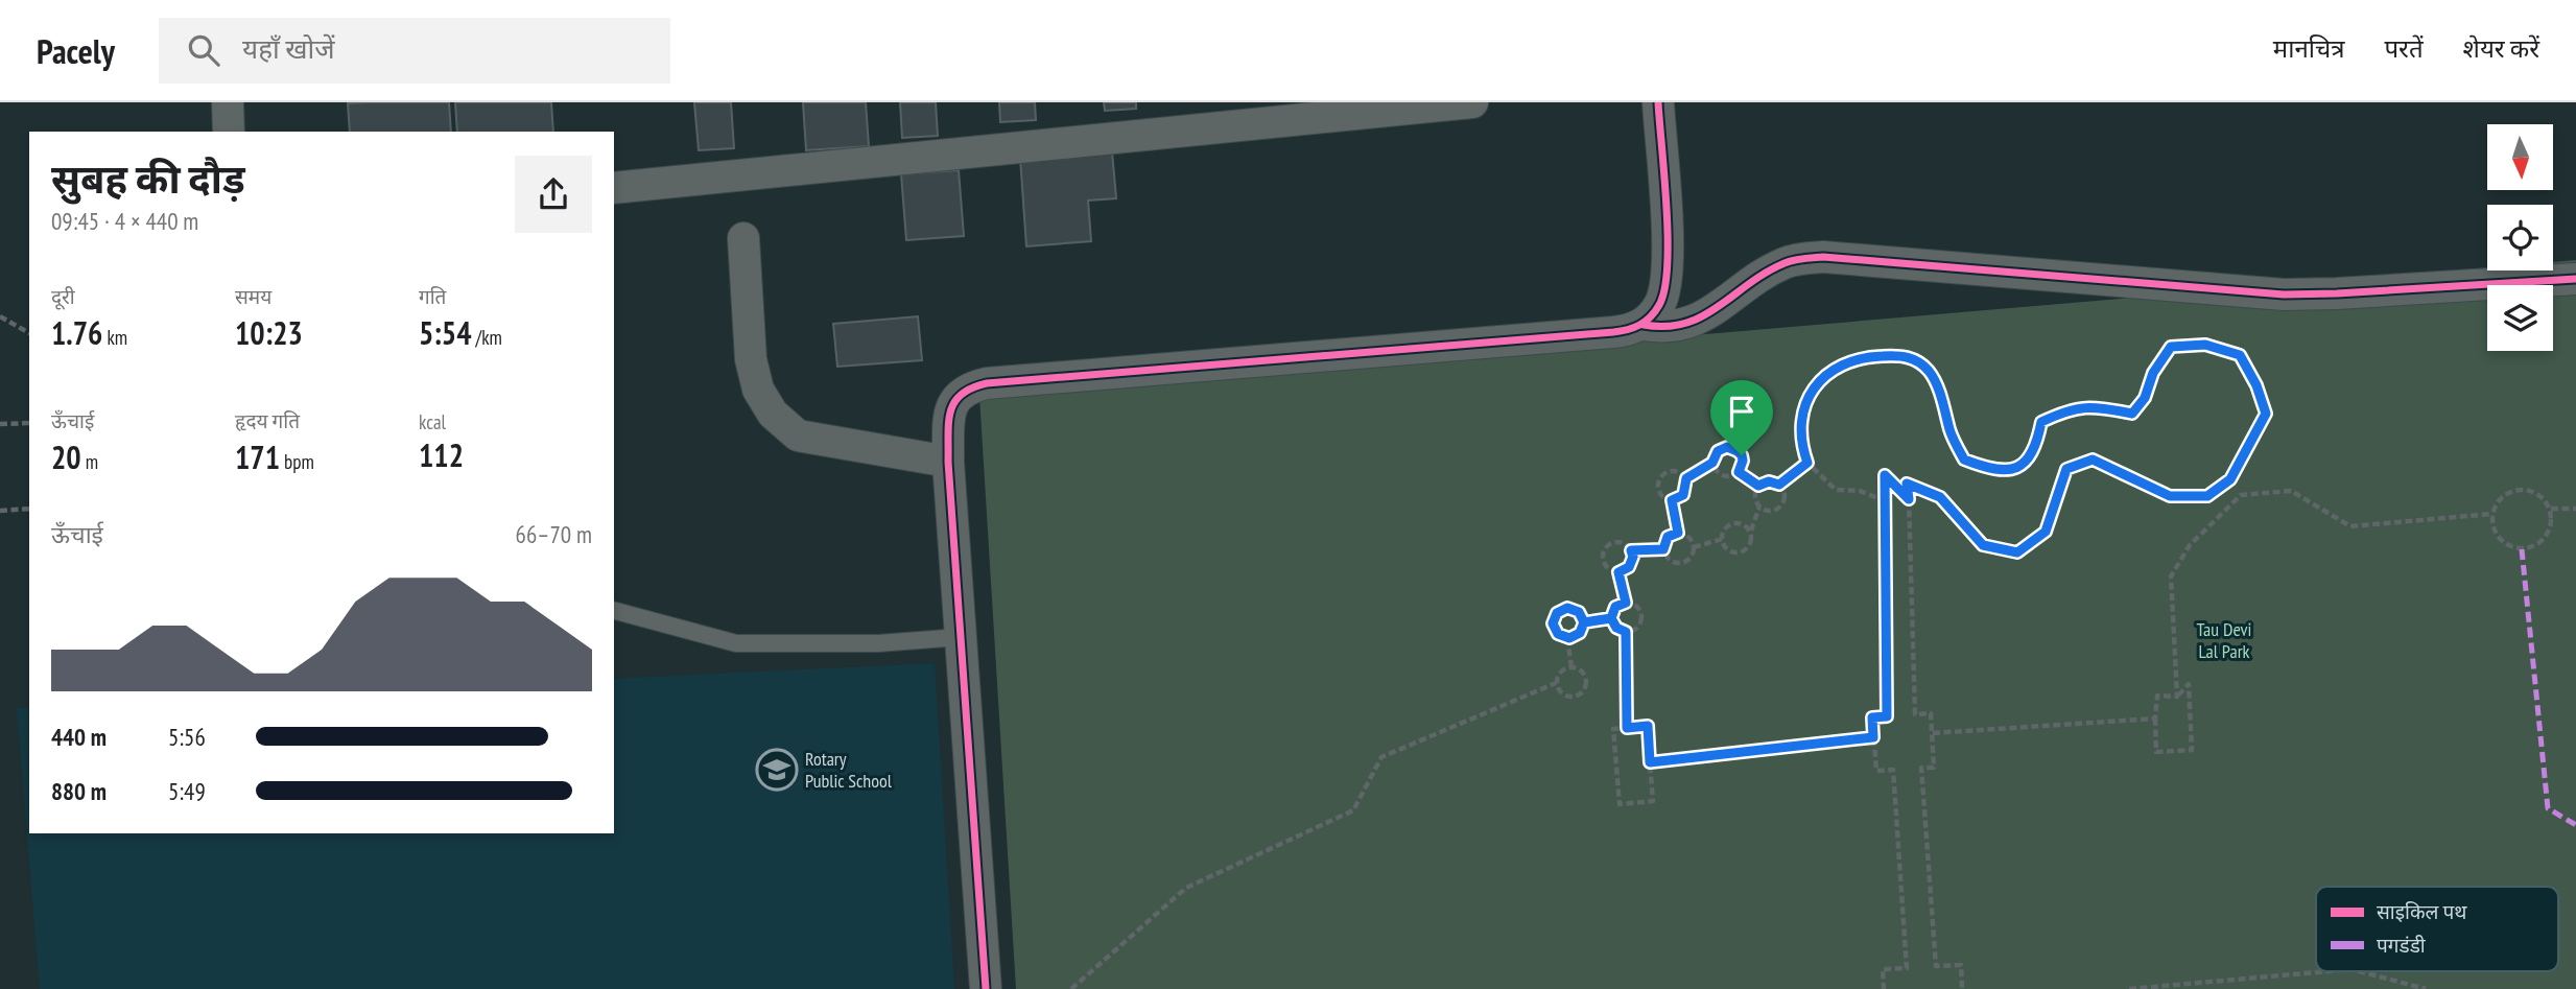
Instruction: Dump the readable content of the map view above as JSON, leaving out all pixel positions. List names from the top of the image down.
{
  "parks": ["Tau Devi Lal Park"],
  "places": {
    "school or university": ["Rotary Public School"]
  },
  "legend": ["साइकिल पथ", "पगडंडी"],
  "north": "bottom",
  "page": {
    "header": "Pacely",
    "search": "यहाँ खोजें",
    "nav": ["मानचित्र", "परतें", "शेयर करें"],
    "heading": ["सुबह की दौड़", "09:45 · 4 × 440 m"],
    "stats": [
      ["दूरी", "1.76 km"],
      ["समय", "10:23"],
      ["गति", "5:54 /km"],
      ["ऊँचाई", "20 m"],
      ["हृदय गति", "171 bpm"],
      ["kcal", "112"]
    ],
    "chart": ["ऊँचाई", "66–70 m"],
    "list": [
      {
        "name": "440 m",
        "note": "5:56"
      },
      {
        "name": "880 m",
        "note": "5:49"
      }
    ]
  }
}
